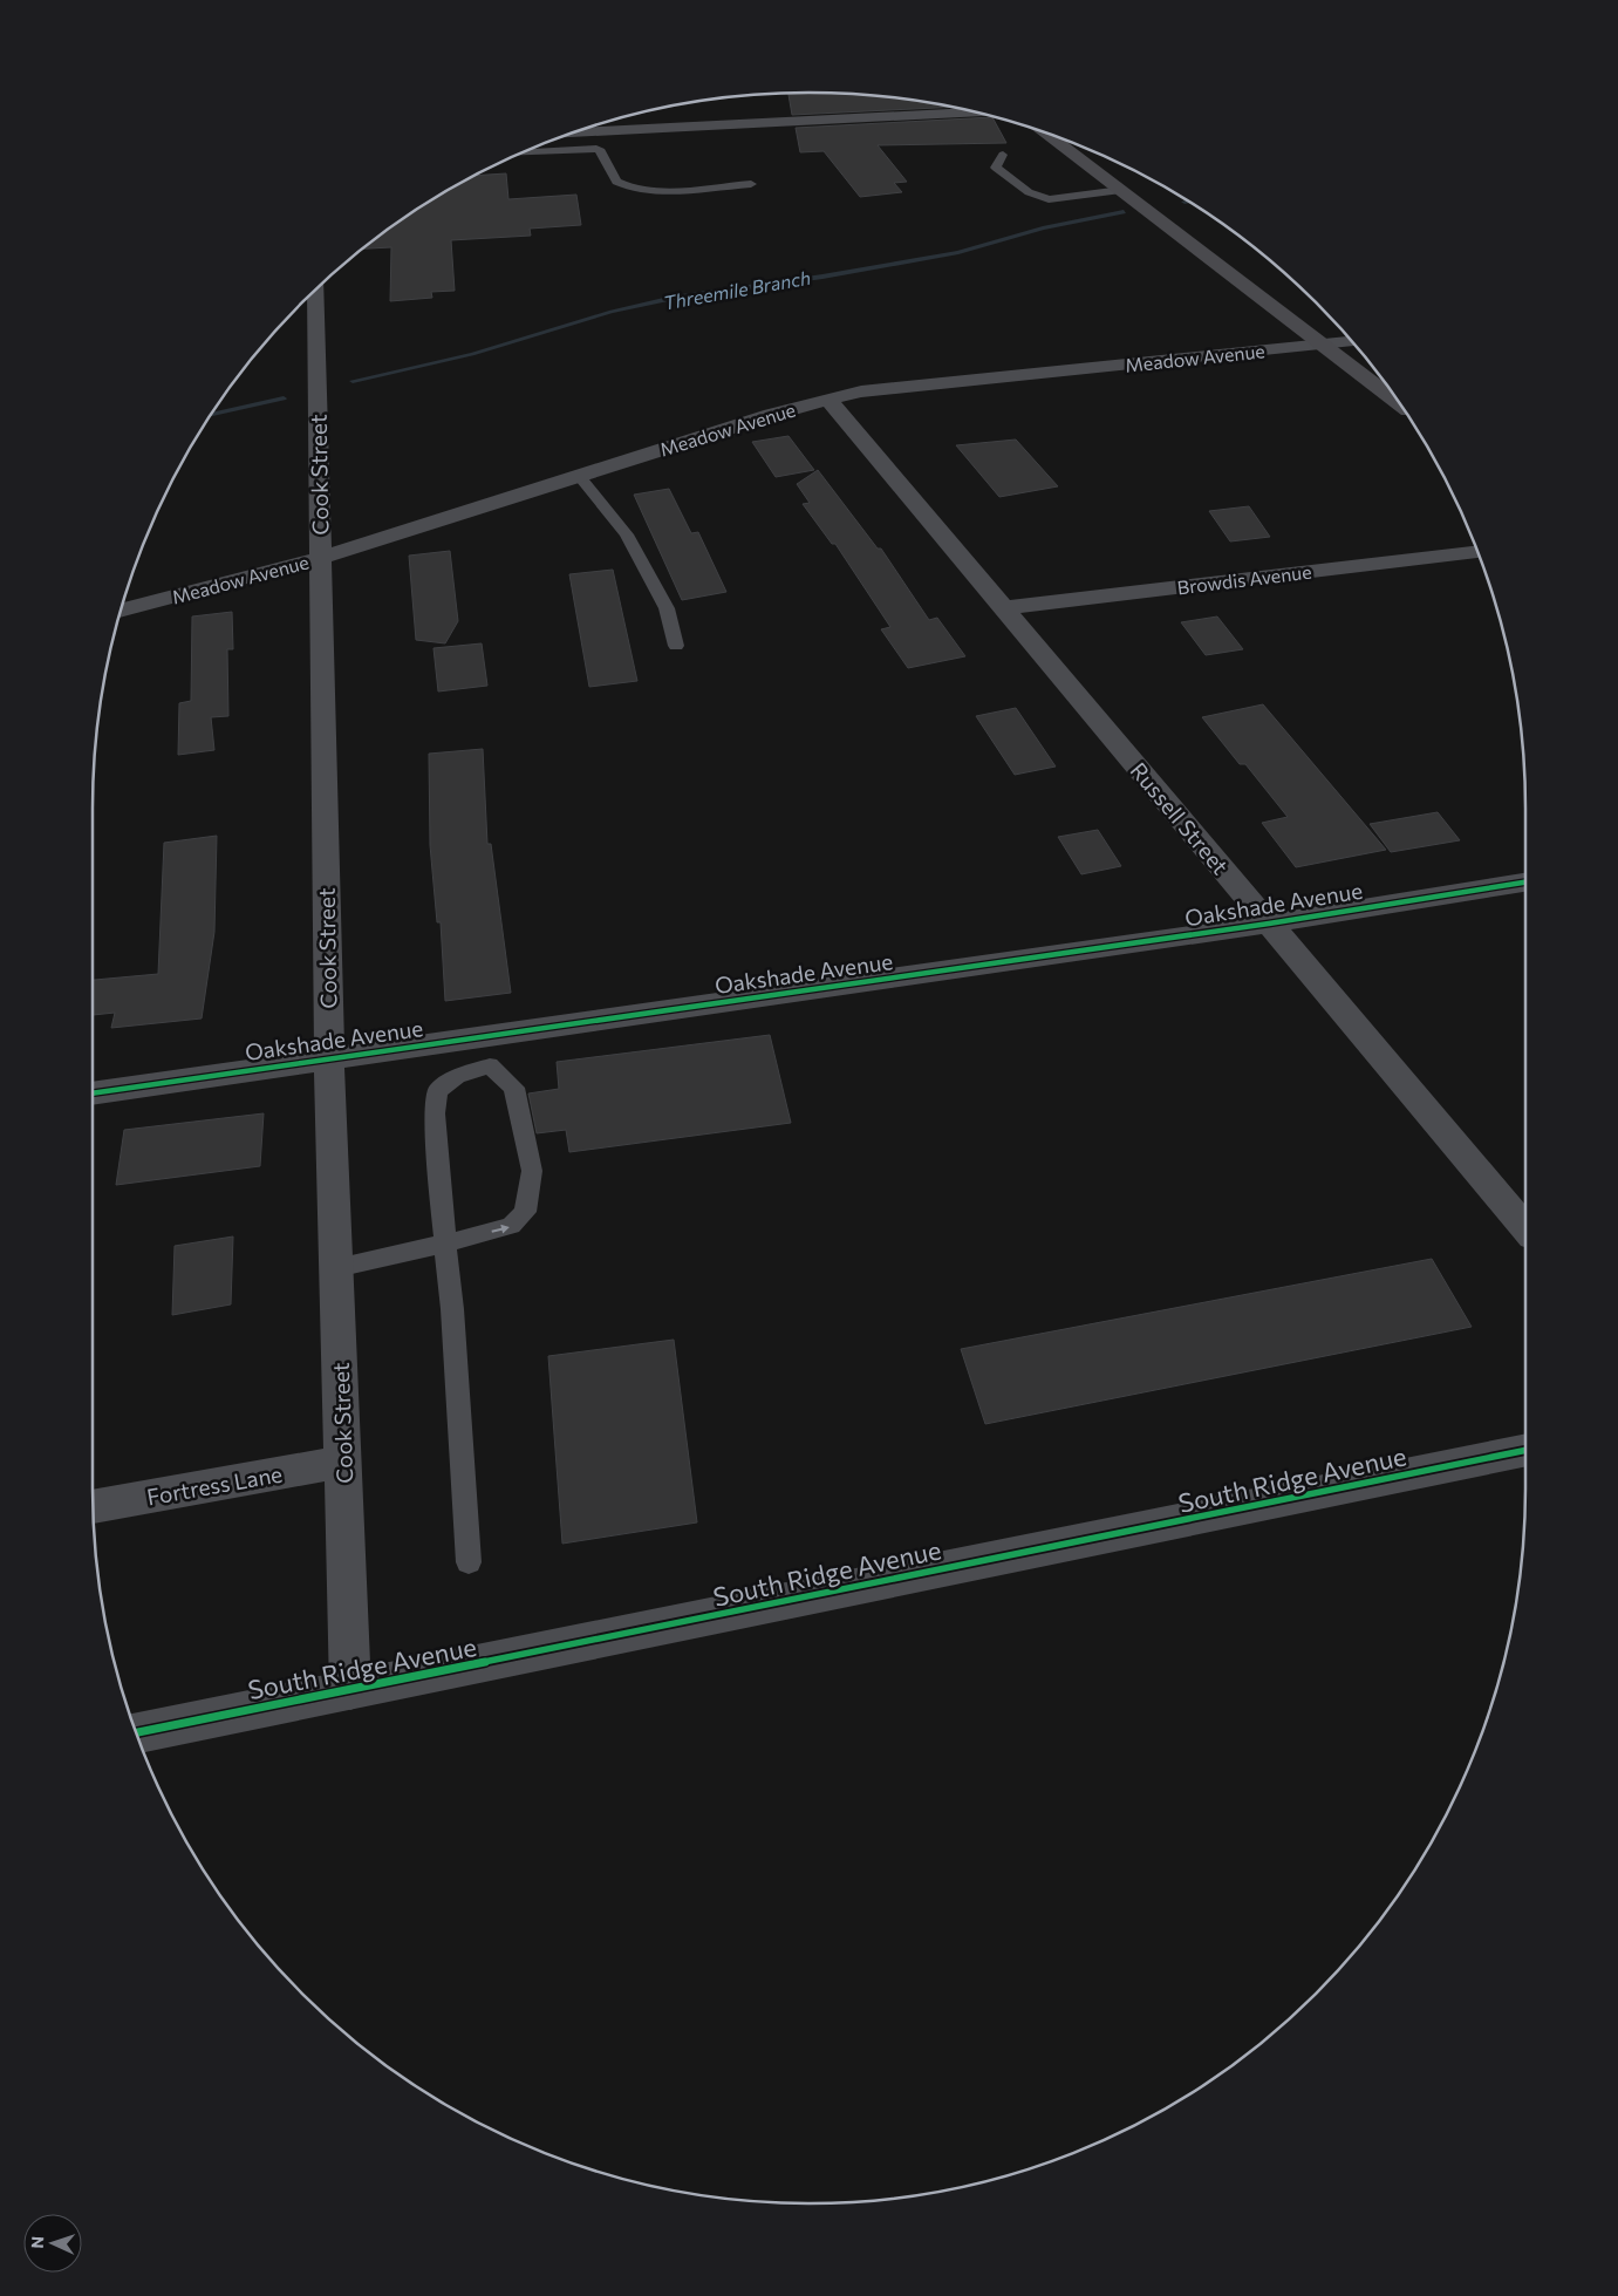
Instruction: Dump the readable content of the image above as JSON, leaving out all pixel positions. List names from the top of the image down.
{
  "streets": {
    "street": [
      "Meadow Avenue",
      "Cook Street",
      "Browdis Avenue",
      "Russell Street",
      "Oakshade Avenue",
      "South Ridge Avenue",
      "Fortress Lane"
    ]
  },
  "crossings": [
    ["Meadow Avenue", "Cook Street"],
    ["Meadow Avenue", "Russell Street"],
    ["Cook Street", "Oakshade Avenue"],
    ["Cook Street", "South Ridge Avenue"],
    ["Cook Street", "Fortress Lane"],
    ["Browdis Avenue", "Russell Street"],
    ["Russell Street", "Oakshade Avenue"]
  ],
  "water": ["Threemile Branch"],
  "north": "left"
}
